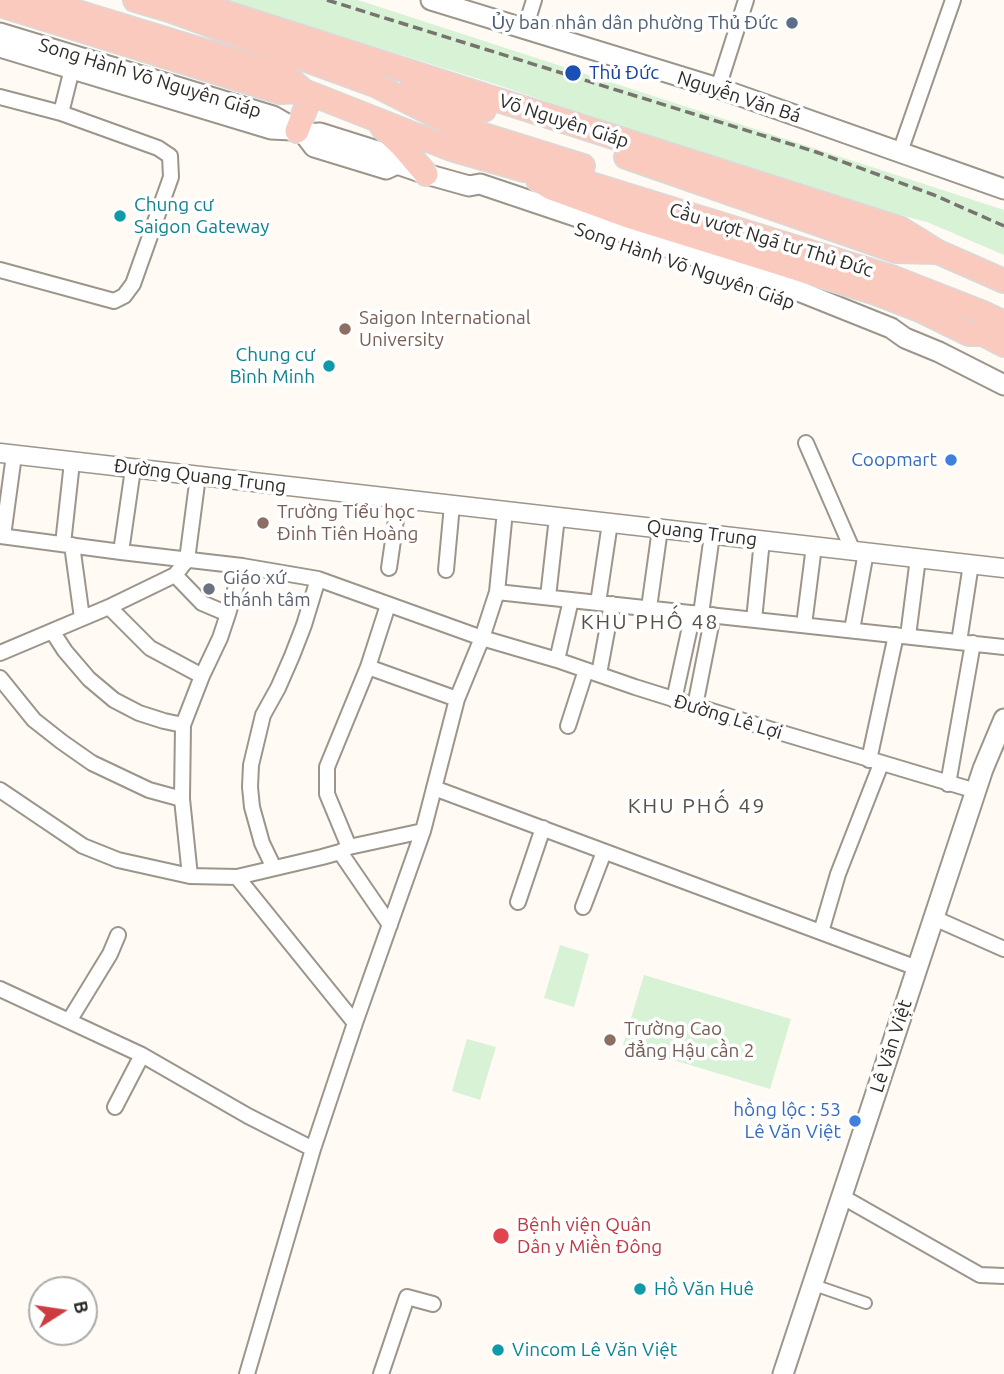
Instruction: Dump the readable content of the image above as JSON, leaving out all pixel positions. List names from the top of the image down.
{
  "streets": {
    "highway": ["Võ Nguyên Giáp", "Cầu vượt Ngã tư Thủ Đức"],
    "main road": ["Song Hành Võ Nguyên Giáp", "Nguyễn Văn Bá", "Lê Văn Việt"],
    "street": ["Đường Quang Trung", "Quang Trung", "Đường Lê Lợi"]
  },
  "crossings": [
    ["Võ Nguyên Giáp", "Cầu vượt Ngã tư Thủ Đức"],
    ["Đường Quang Trung", "Quang Trung"],
    ["Đường Lê Lợi", "Lê Văn Việt"]
  ],
  "districts": ["KHU PHỐ 48", "KHU PHỐ 49"],
  "places": [
    "Ủy ban nhân dân phường Thủ Đức",
    "Thủ Đức",
    "Chung cư Saigon Gateway",
    "Saigon International University",
    "Chung cư Bình Minh",
    "Coopmart",
    "Trường Tiểu học Đinh Tiên Hoàng",
    "Giáo xứ thánh tâm",
    "Trường Cao đẳng Hậu cần 2",
    "hồng lộc : 53 Lê Văn Việt",
    "Bệnh viện Quân Dân y Miền Đông",
    "Hồ Văn Huê",
    "Vincom Lê Văn Việt"
  ],
  "north": "right"
}
